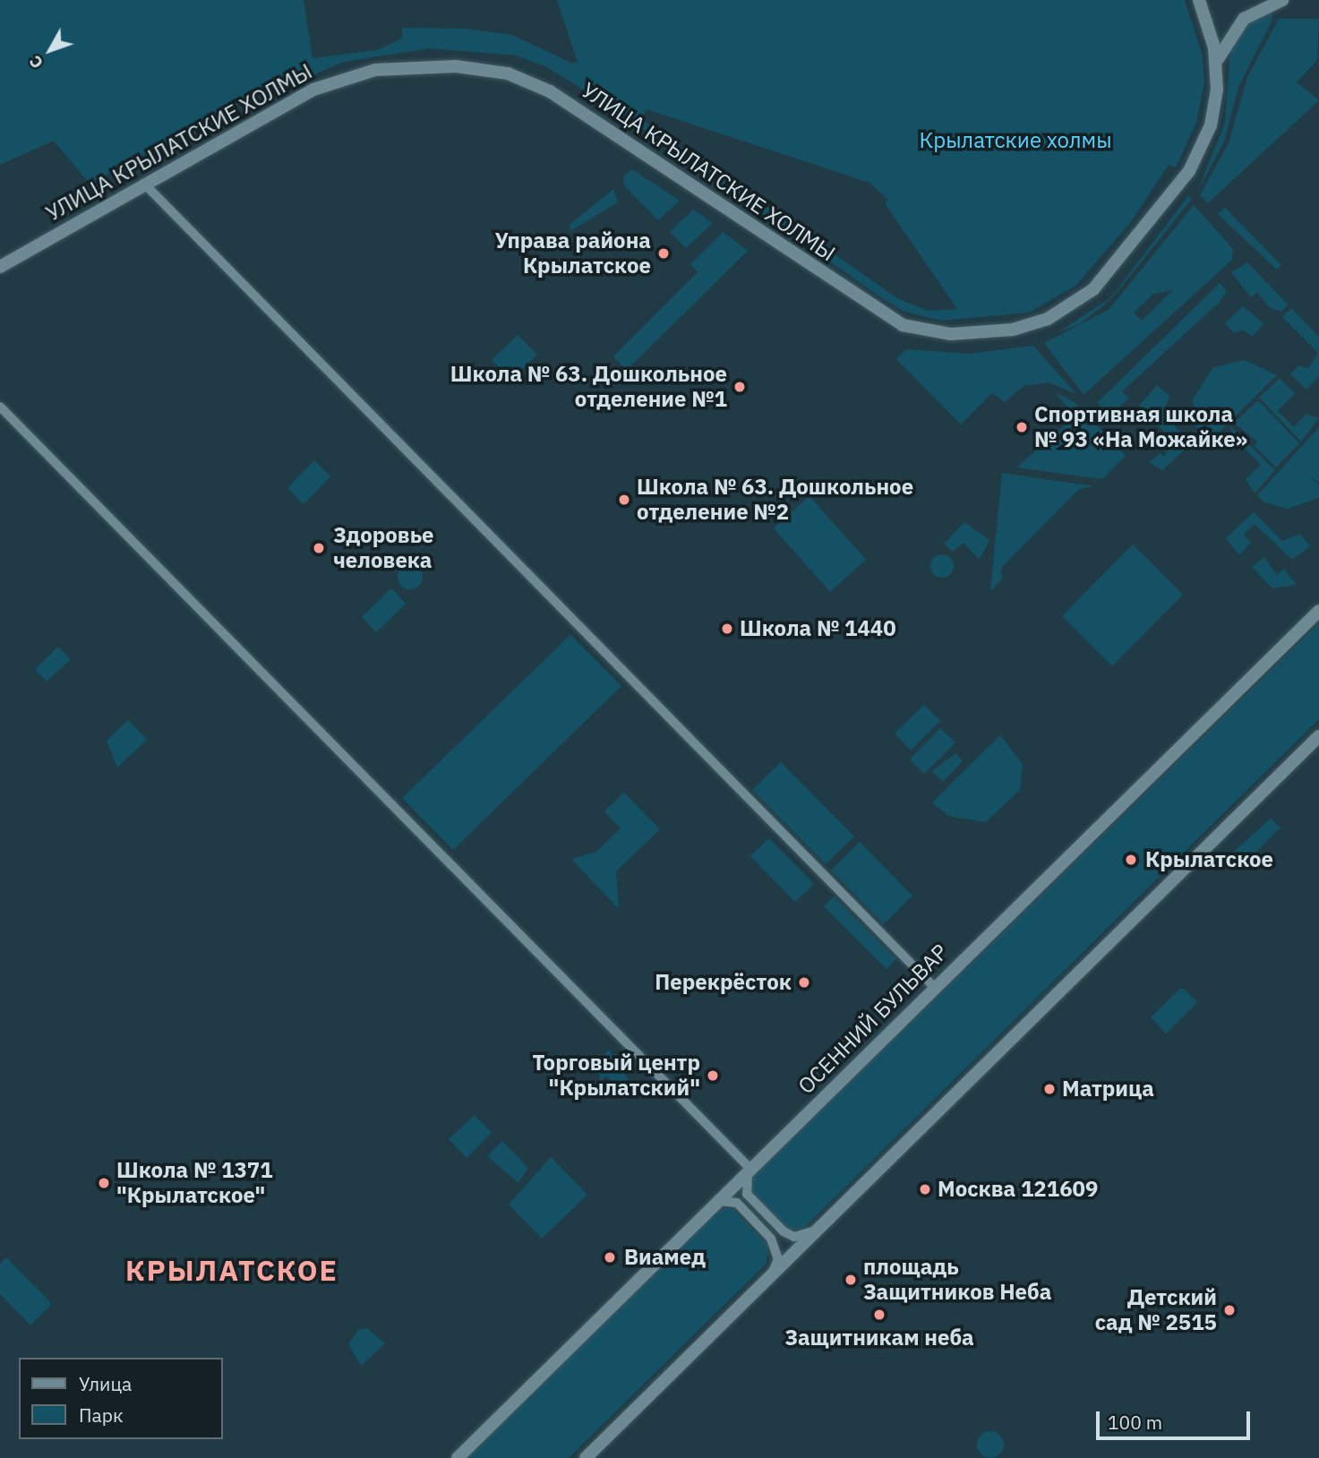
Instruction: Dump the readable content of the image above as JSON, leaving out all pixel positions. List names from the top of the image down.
{
  "streets": {
    "street": ["УЛИЦА КРЫЛАТСКИЕ ХОЛМЫ", "ОСЕННИЙ БУЛЬВАР"]
  },
  "districts": ["КРЫЛАТСКОЕ"],
  "parks": ["Крылатские холмы"],
  "places": [
    "Управа района Крылатское",
    "Школа № 63. Дошкольное отделение №1",
    "Спортивная школа № 93 «На Можайке»",
    "Школа № 63. Дошкольное отделение №2",
    "Здоровье человека",
    "Школа № 1440",
    "Крылатское",
    "Перекрёсток",
    "Торговый центр \"Крылатский\"",
    "Матрица",
    "Школа № 1371 \"Крылатское\"",
    "Москва 121609",
    "Виамед",
    "площадь Защитников Неба",
    "Детский сад № 2515",
    "Защитникам неба"
  ],
  "legend": ["Улица", "Парк"],
  "scale_bar": "100 m",
  "north": "bottom left"
}
